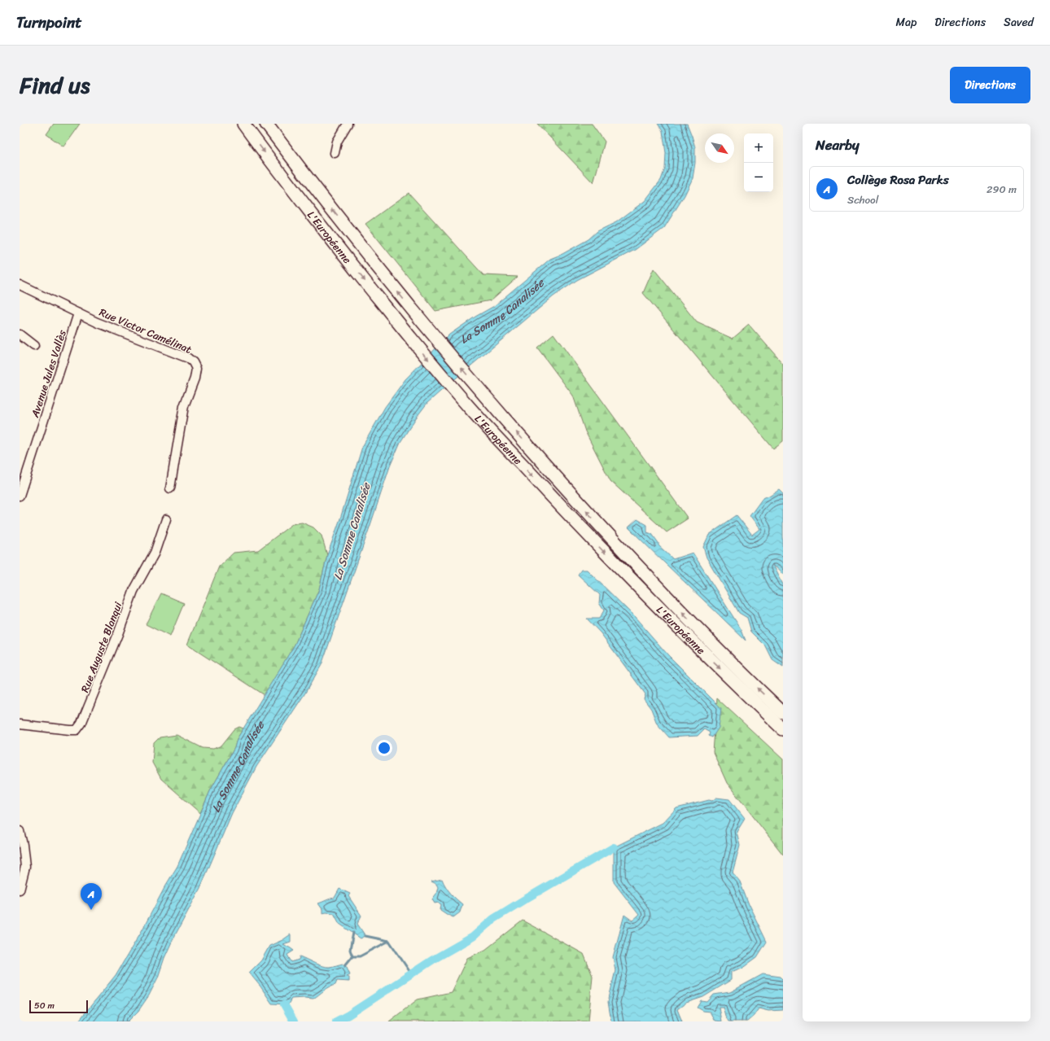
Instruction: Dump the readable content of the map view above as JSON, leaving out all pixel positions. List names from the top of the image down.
{
  "streets": {
    "highway": ["L'Européenne"],
    "street": ["Rue Victor Camélinat", "Avenue Jules Vallès", "Rue Auguste Blanqui"]
  },
  "crossings": [
    ["Rue Victor Camélinat", "Avenue Jules Vallès"]
  ],
  "water": ["La Somme Canalisée"],
  "scale_bar": "50 m",
  "north": "bottom right",
  "page": {
    "header": "Turnpoint",
    "nav": ["Map", "Directions", "Saved"],
    "title": "Find us",
    "buttons": "Directions",
    "heading": "Nearby",
    "map_buttons": ["+", "−"],
    "list": [
      {
        "mark": "A",
        "name": "Collège Rosa Parks",
        "note": "School",
        "value": "290 m"
      }
    ],
    "pins": "A",
    "scale": "50 m"
  }
}
